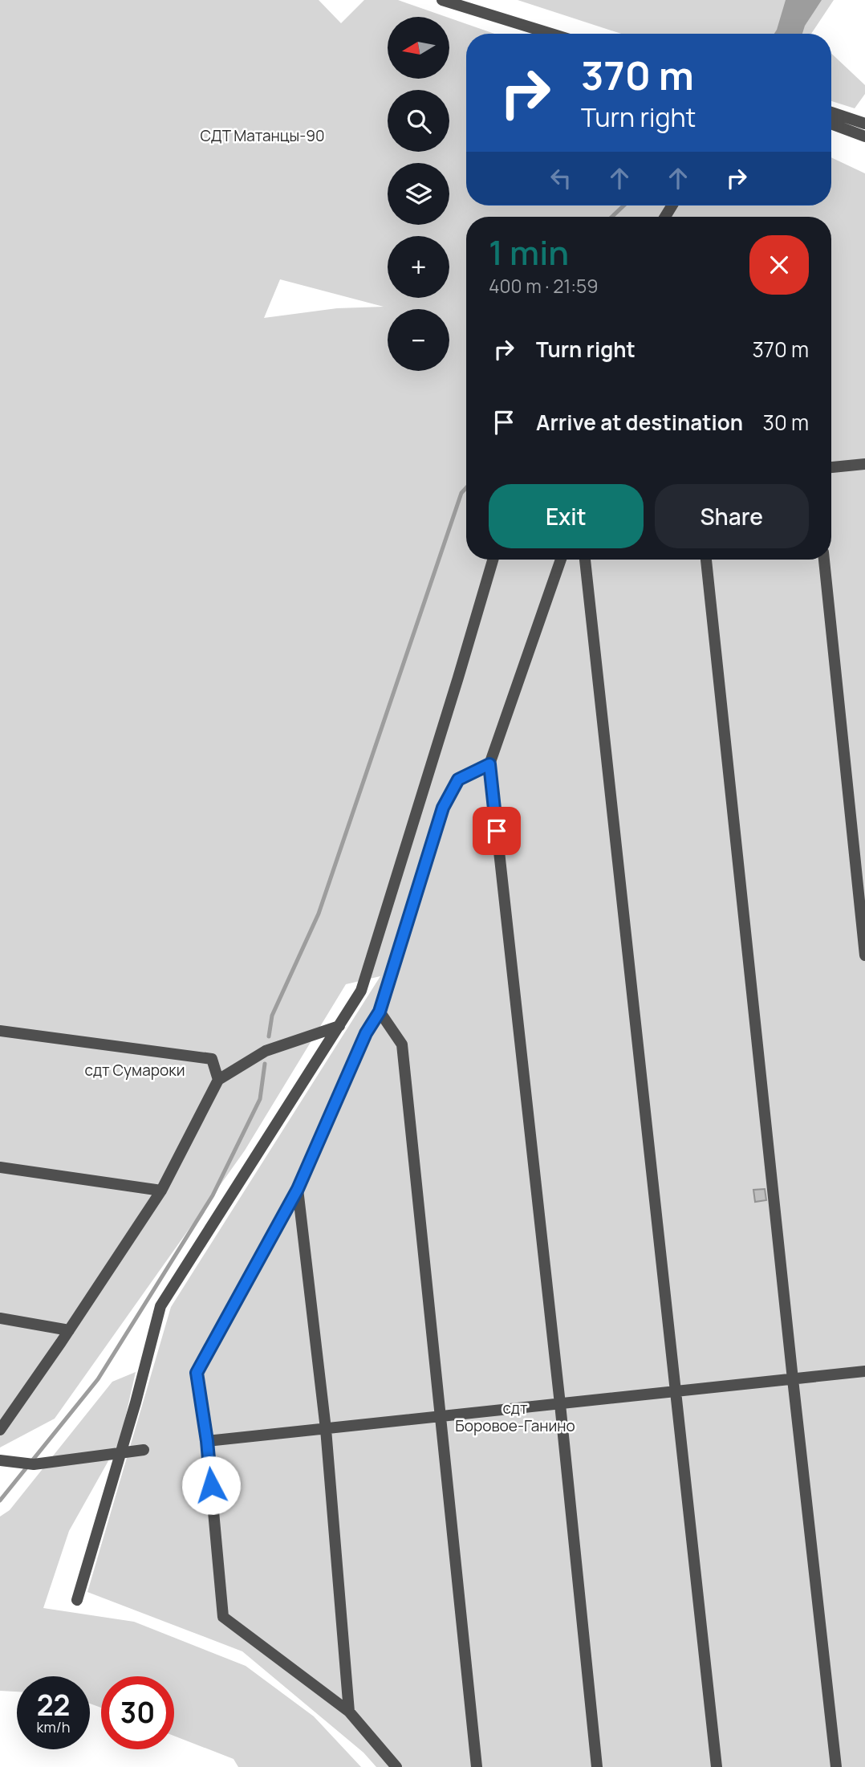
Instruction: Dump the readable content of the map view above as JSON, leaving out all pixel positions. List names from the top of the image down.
{
  "parks": ["СДТ Матанцы-90", "сдт Сумароки", "сдт Боровое-Ганино"],
  "north": "left",
  "page": {
    "map_buttons": ["+", "−"],
    "turn": ["370 m", "Turn right"],
    "heading": ["1 min", "400 m · 21:59"],
    "list": [
      {
        "name": "Turn right",
        "value": "370 m"
      },
      {
        "name": "Arrive at destination",
        "value": "30 m"
      }
    ],
    "buttons": ["Exit", "Share"],
    "speed": "22 km/h",
    "limit": "30"
  }
}
